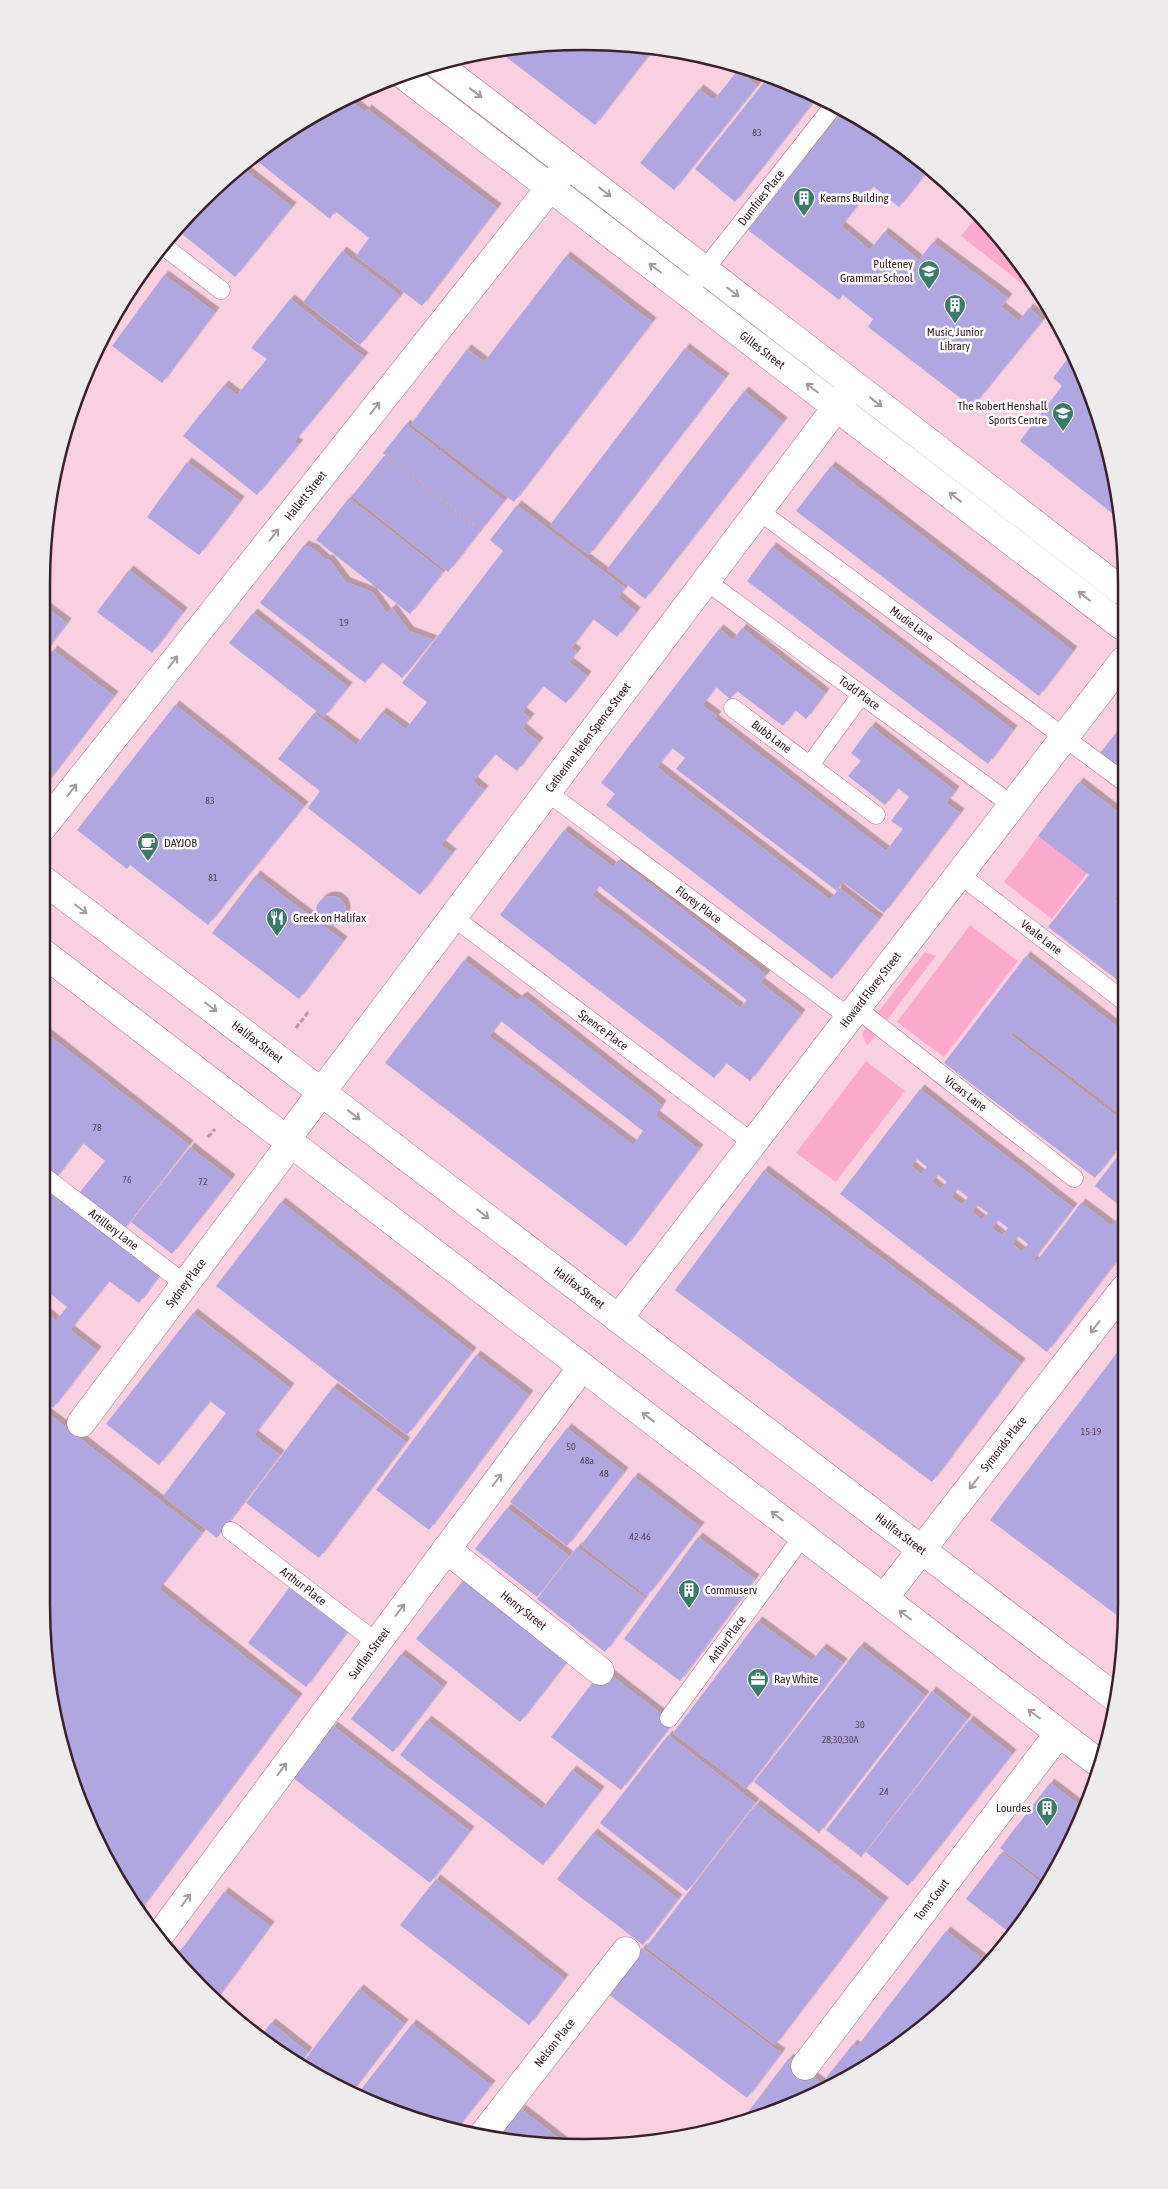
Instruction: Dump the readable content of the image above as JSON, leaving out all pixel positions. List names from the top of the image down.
{
  "streets": {
    "street": [
      "Gilles Street",
      "Hallett Street",
      "Catherine Helen Spence Street",
      "Howard Florey Street",
      "Halifax Street",
      "Sydney Place",
      "Symonds Place",
      "Henry Street",
      "Surflen Street",
      "Toms Court",
      "Nelson Place"
    ],
    "lane": [
      "Dumfries Place",
      "Mudie Lane",
      "Todd Place",
      "Bubb Lane",
      "Florey Place",
      "Veale Lane",
      "Spence Place",
      "Vicars Lane",
      "Artillery Lane",
      "Arthur Place"
    ]
  },
  "crossings": [
    ["Dumfries Place", "Gilles Street"],
    ["Gilles Street", "Hallett Street"],
    ["Gilles Street", "Catherine Helen Spence Street"],
    ["Mudie Lane", "Catherine Helen Spence Street"],
    ["Mudie Lane", "Howard Florey Street"],
    ["Todd Place", "Catherine Helen Spence Street"],
    ["Todd Place", "Howard Florey Street"],
    ["Catherine Helen Spence Street", "Florey Place"],
    ["Catherine Helen Spence Street", "Spence Place"],
    ["Catherine Helen Spence Street", "Halifax Street"],
    ["Catherine Helen Spence Street", "Sydney Place"],
    ["Florey Place", "Howard Florey Street"],
    ["Florey Place", "Vicars Lane"],
    ["Veale Lane", "Howard Florey Street"],
    ["Howard Florey Street", "Spence Place"],
    ["Howard Florey Street", "Halifax Street"],
    ["Howard Florey Street", "Vicars Lane"],
    ["Halifax Street", "Sydney Place"],
    ["Halifax Street", "Symonds Place"],
    ["Artillery Lane", "Sydney Place"],
    ["Arthur Place", "Surflen Street"],
    ["Henry Street", "Surflen Street"]
  ],
  "one_way": ["Hallett Street", "Symonds Place", "Surflen Street"],
  "places": {
    "building": [
      "Kearns Building",
      "Music, Junior Library",
      "Commuserv",
      "Lourdes"
    ],
    "school or university": ["Pulteney Grammar School", "The Robert Henshall Sports Centre"],
    "cafe": ["DAYJOB"],
    "restaurant": ["Greek on Halifax"],
    "office": ["Ray White"]
  },
  "house_numbers": [
    "83",
    "19",
    "83",
    "81",
    "78",
    "76",
    "72",
    "15-19",
    "50",
    "48a",
    "48",
    "42-46",
    "30",
    "28;30;30A",
    "24"
  ]
}
